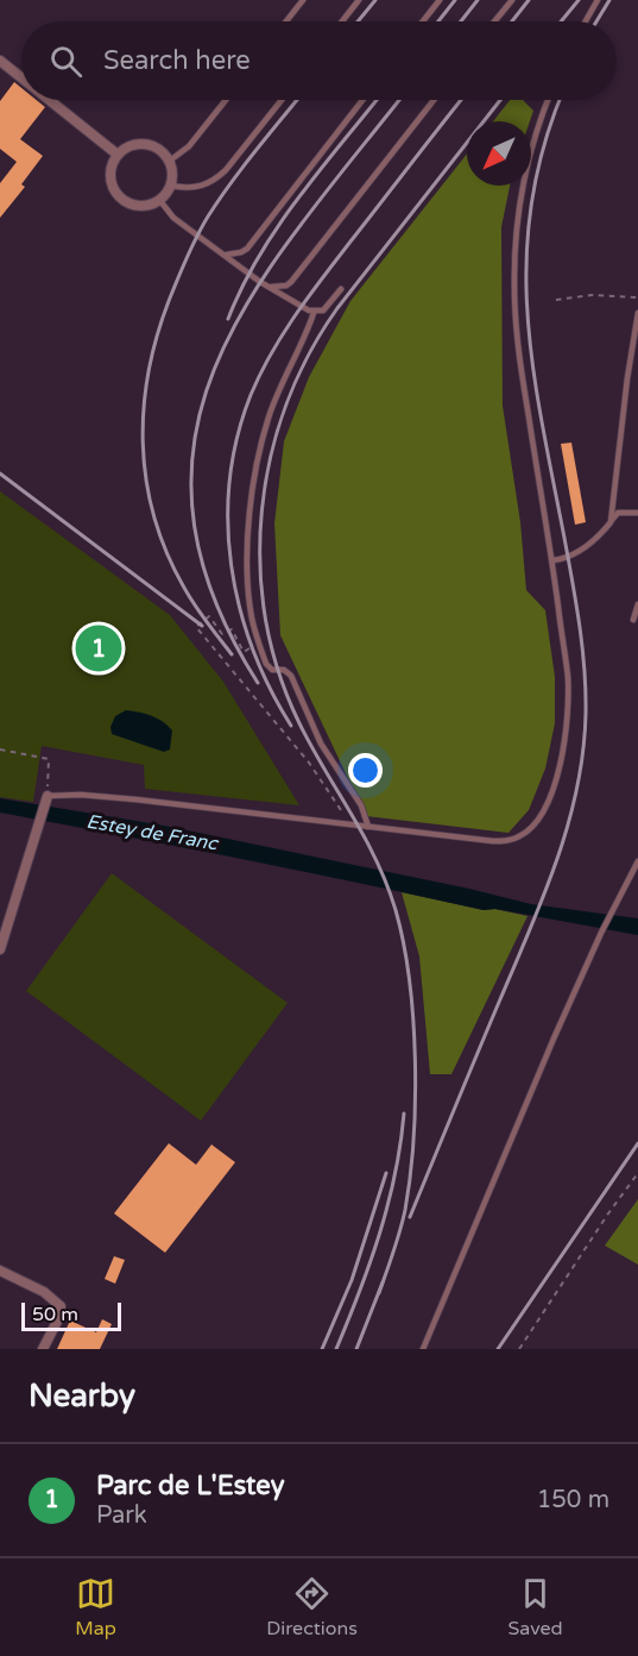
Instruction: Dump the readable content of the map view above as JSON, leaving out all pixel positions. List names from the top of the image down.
{
  "water": ["Estey de Franc"],
  "scale_bar": "50 m",
  "north": "bottom left",
  "page": {
    "search": "Search here",
    "pins": "1",
    "scale": "50 m",
    "heading": "Nearby",
    "list": [
      {
        "mark": "1",
        "name": "Parc de L'Estey",
        "note": "Park",
        "value": "150 m"
      }
    ],
    "nav": ["Map", "Directions", "Saved"]
  }
}
